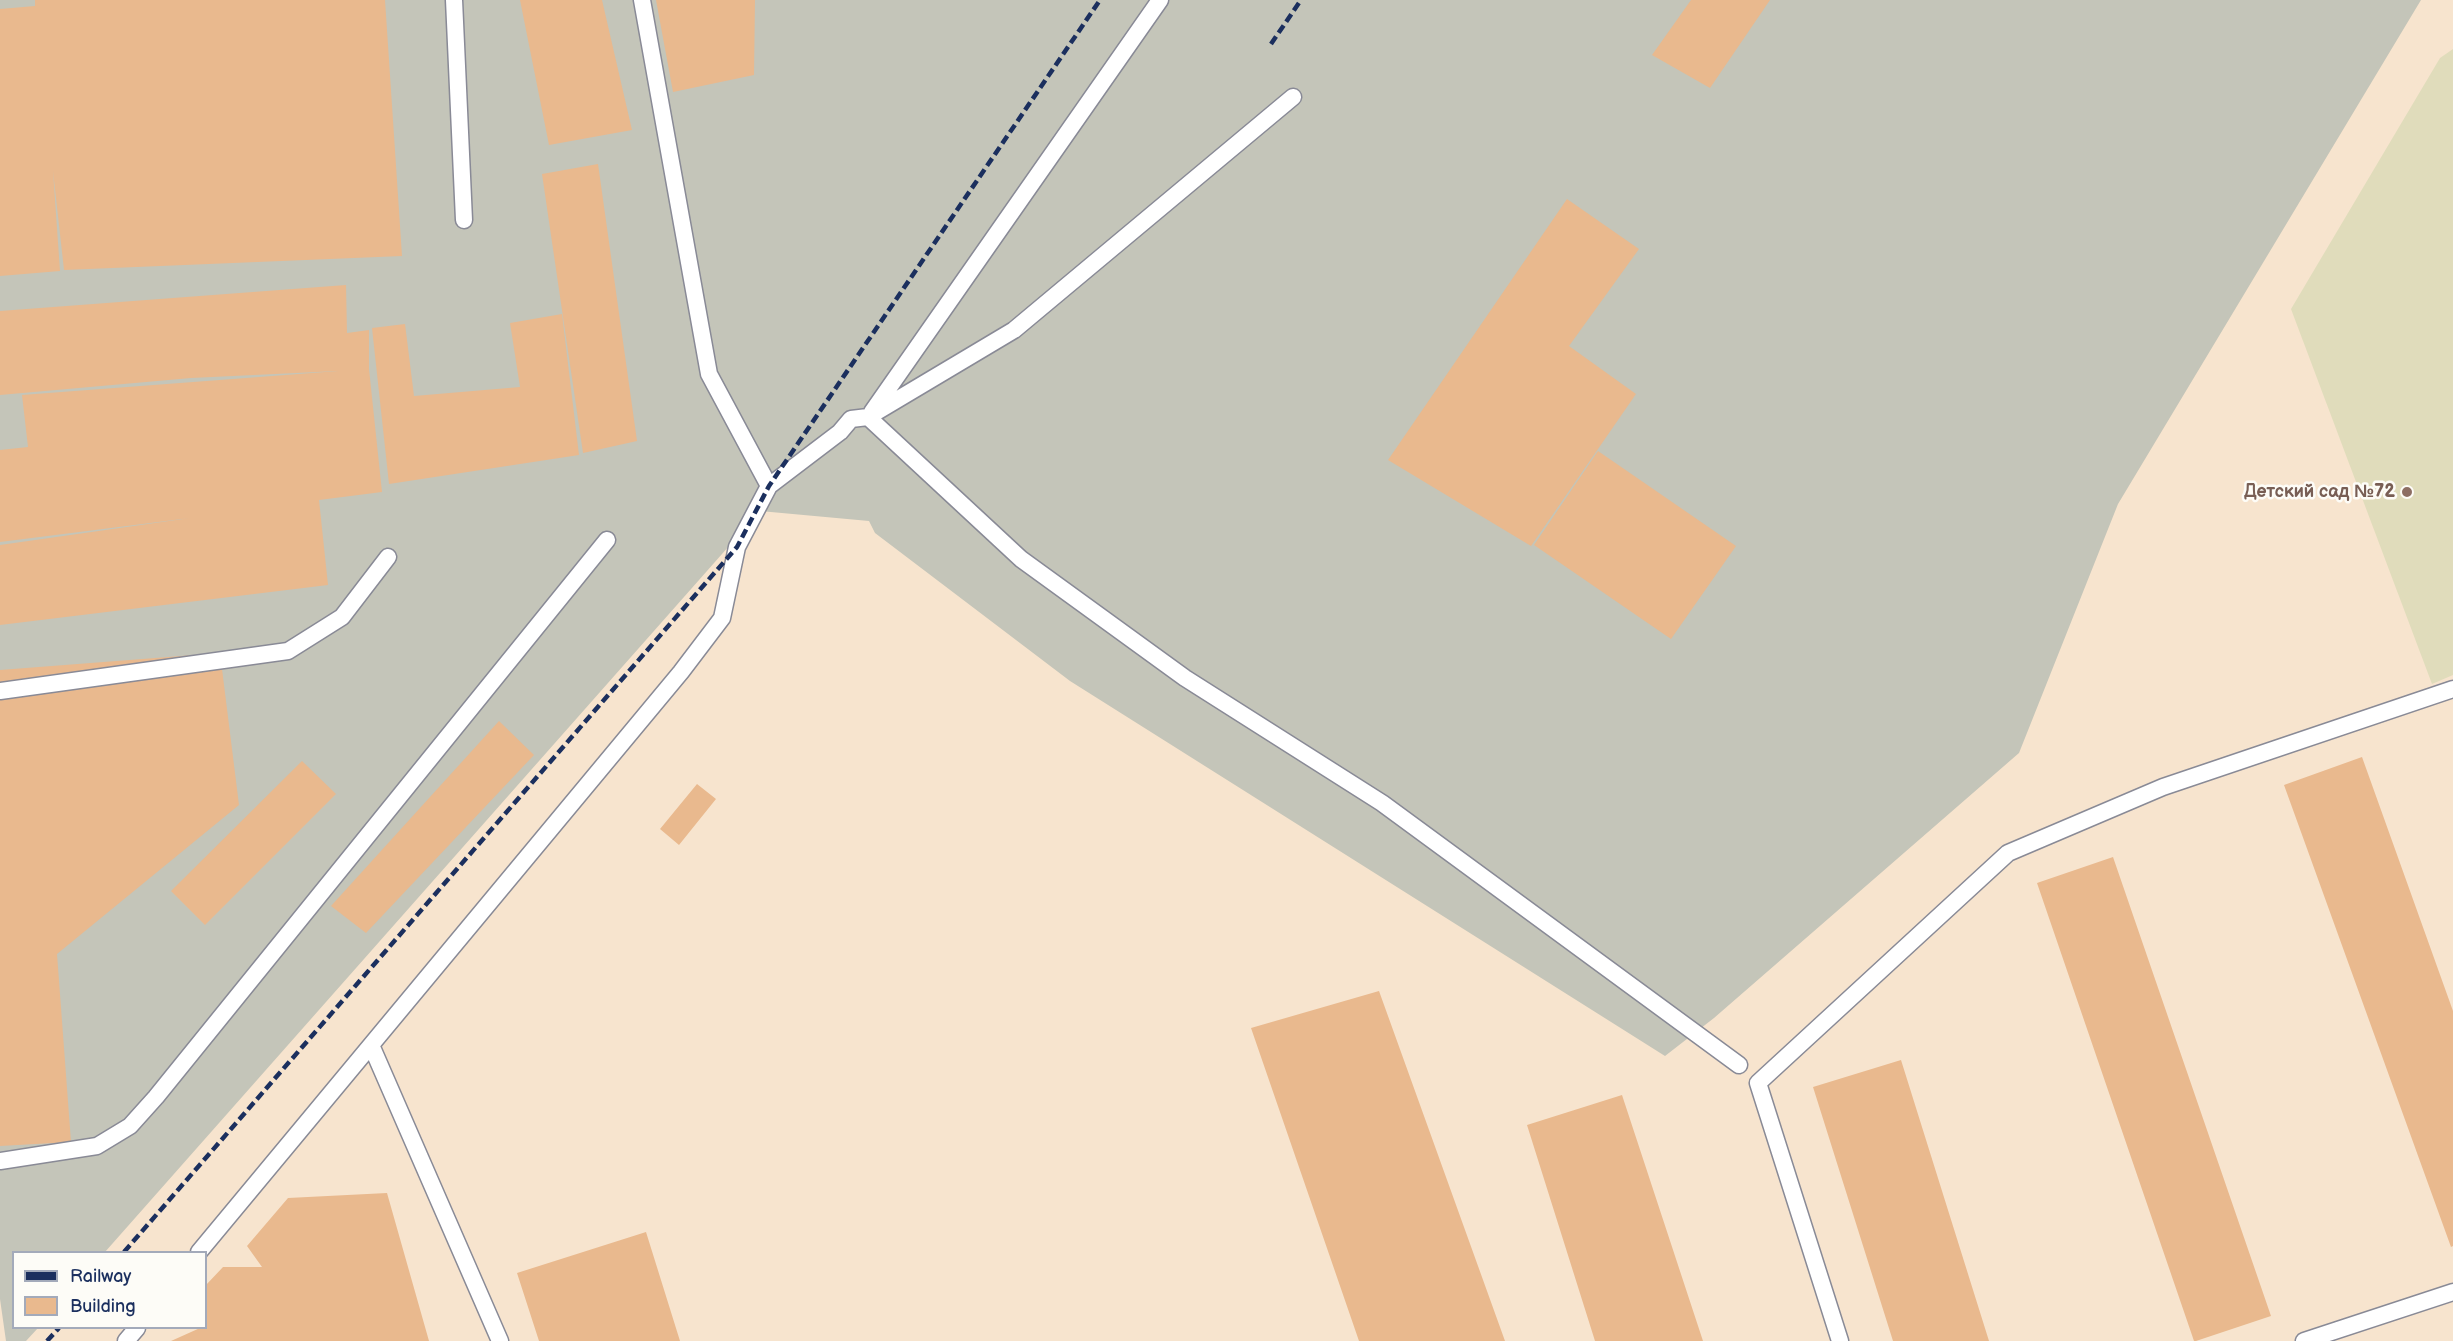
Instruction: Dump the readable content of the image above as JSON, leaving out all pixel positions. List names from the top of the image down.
{
  "places": ["Детский сад №72"],
  "legend": ["Railway", "Building"]
}
